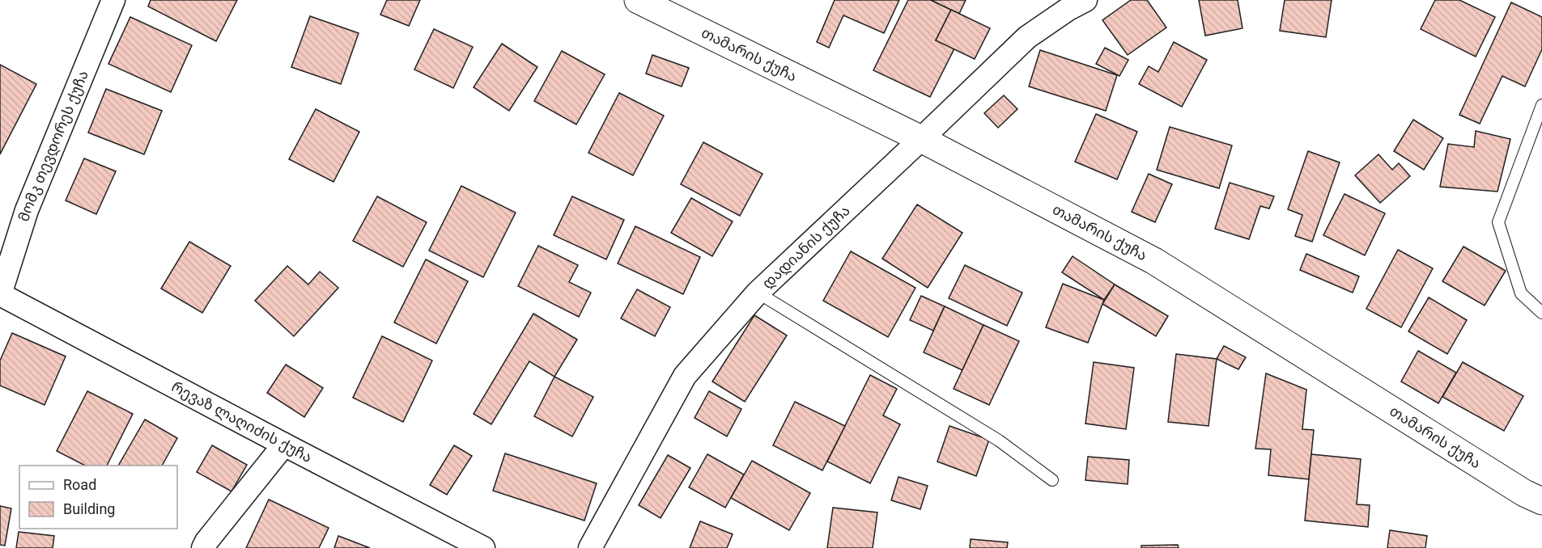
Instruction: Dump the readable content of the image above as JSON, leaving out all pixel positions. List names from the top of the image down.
{
  "streets": {
    "main road": ["თამარის ქუჩა"],
    "street": ["მომკ თევდორეს ქუჩა", "დადიანის ქუჩა", "რევაზ ლაღიძის ქუჩა"]
  },
  "crossings": [
    ["თამარის ქუჩა", "დადიანის ქუჩა"],
    ["მომკ თევდორეს ქუჩა", "რევაზ ლაღიძის ქუჩა"]
  ],
  "legend": ["Road", "Building"]
}
